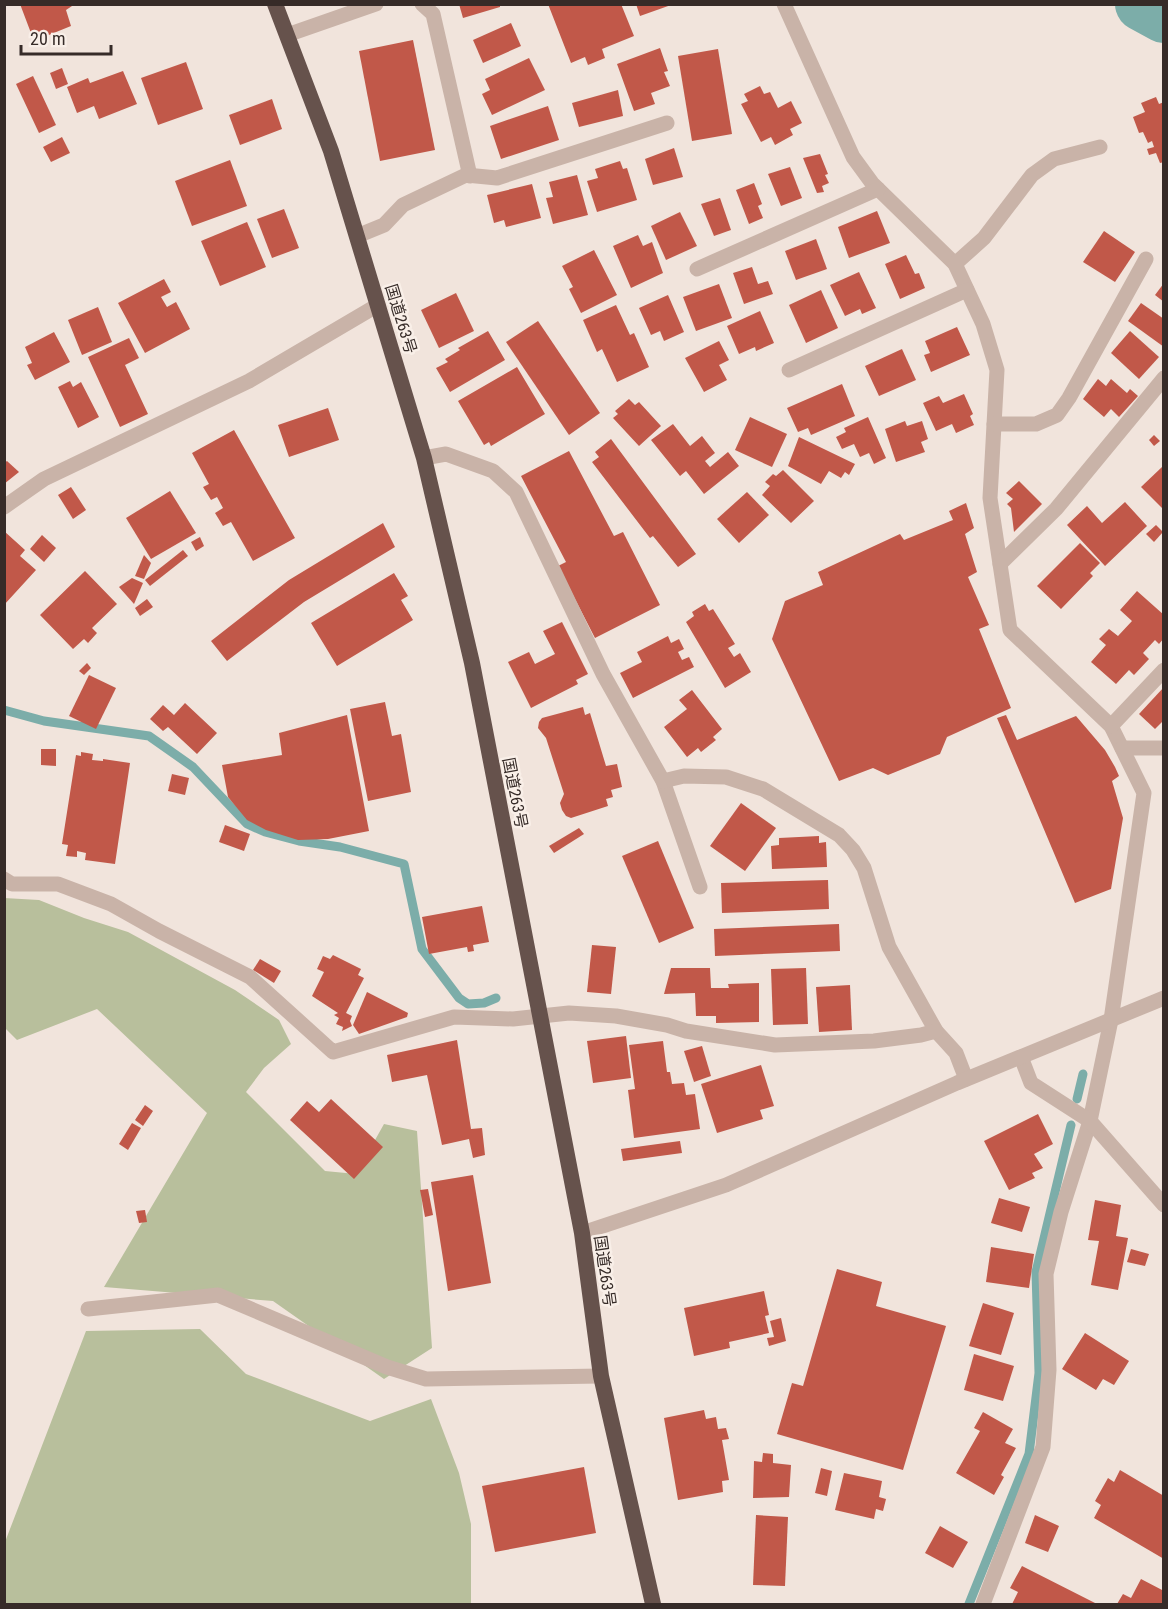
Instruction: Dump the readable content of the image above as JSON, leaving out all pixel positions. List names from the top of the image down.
{
  "streets": {
    "highway": ["国道263号"]
  },
  "scale_bar": "20 m"
}
